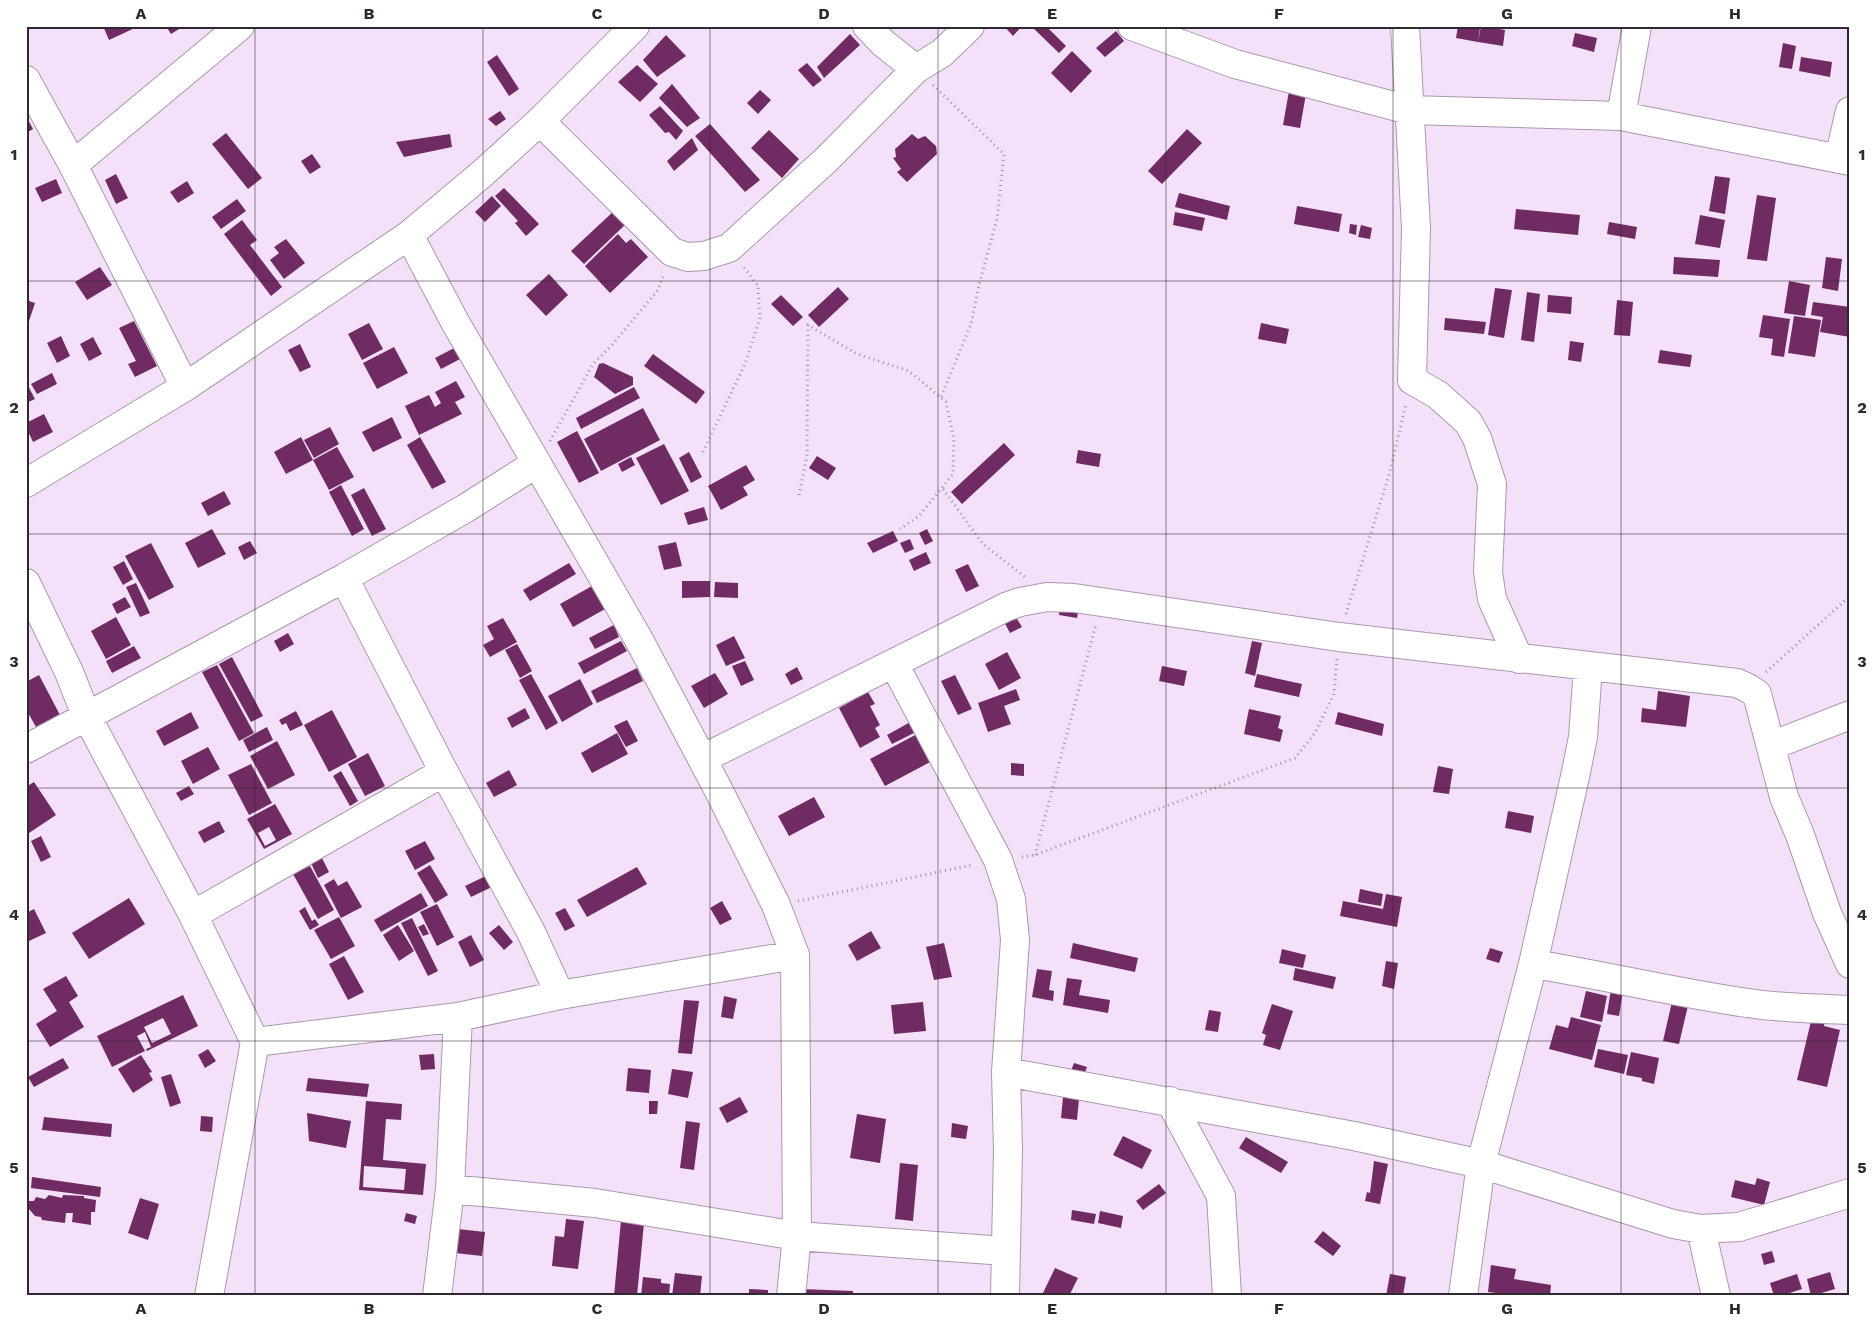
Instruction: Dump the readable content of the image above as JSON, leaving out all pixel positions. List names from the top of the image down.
{
  "grid": {
    "columns": [
      "A",
      "B",
      "C",
      "D",
      "E",
      "F",
      "G",
      "H"
    ],
    "rows": [
      "1",
      "2",
      "3",
      "4",
      "5"
    ]
  }
}
